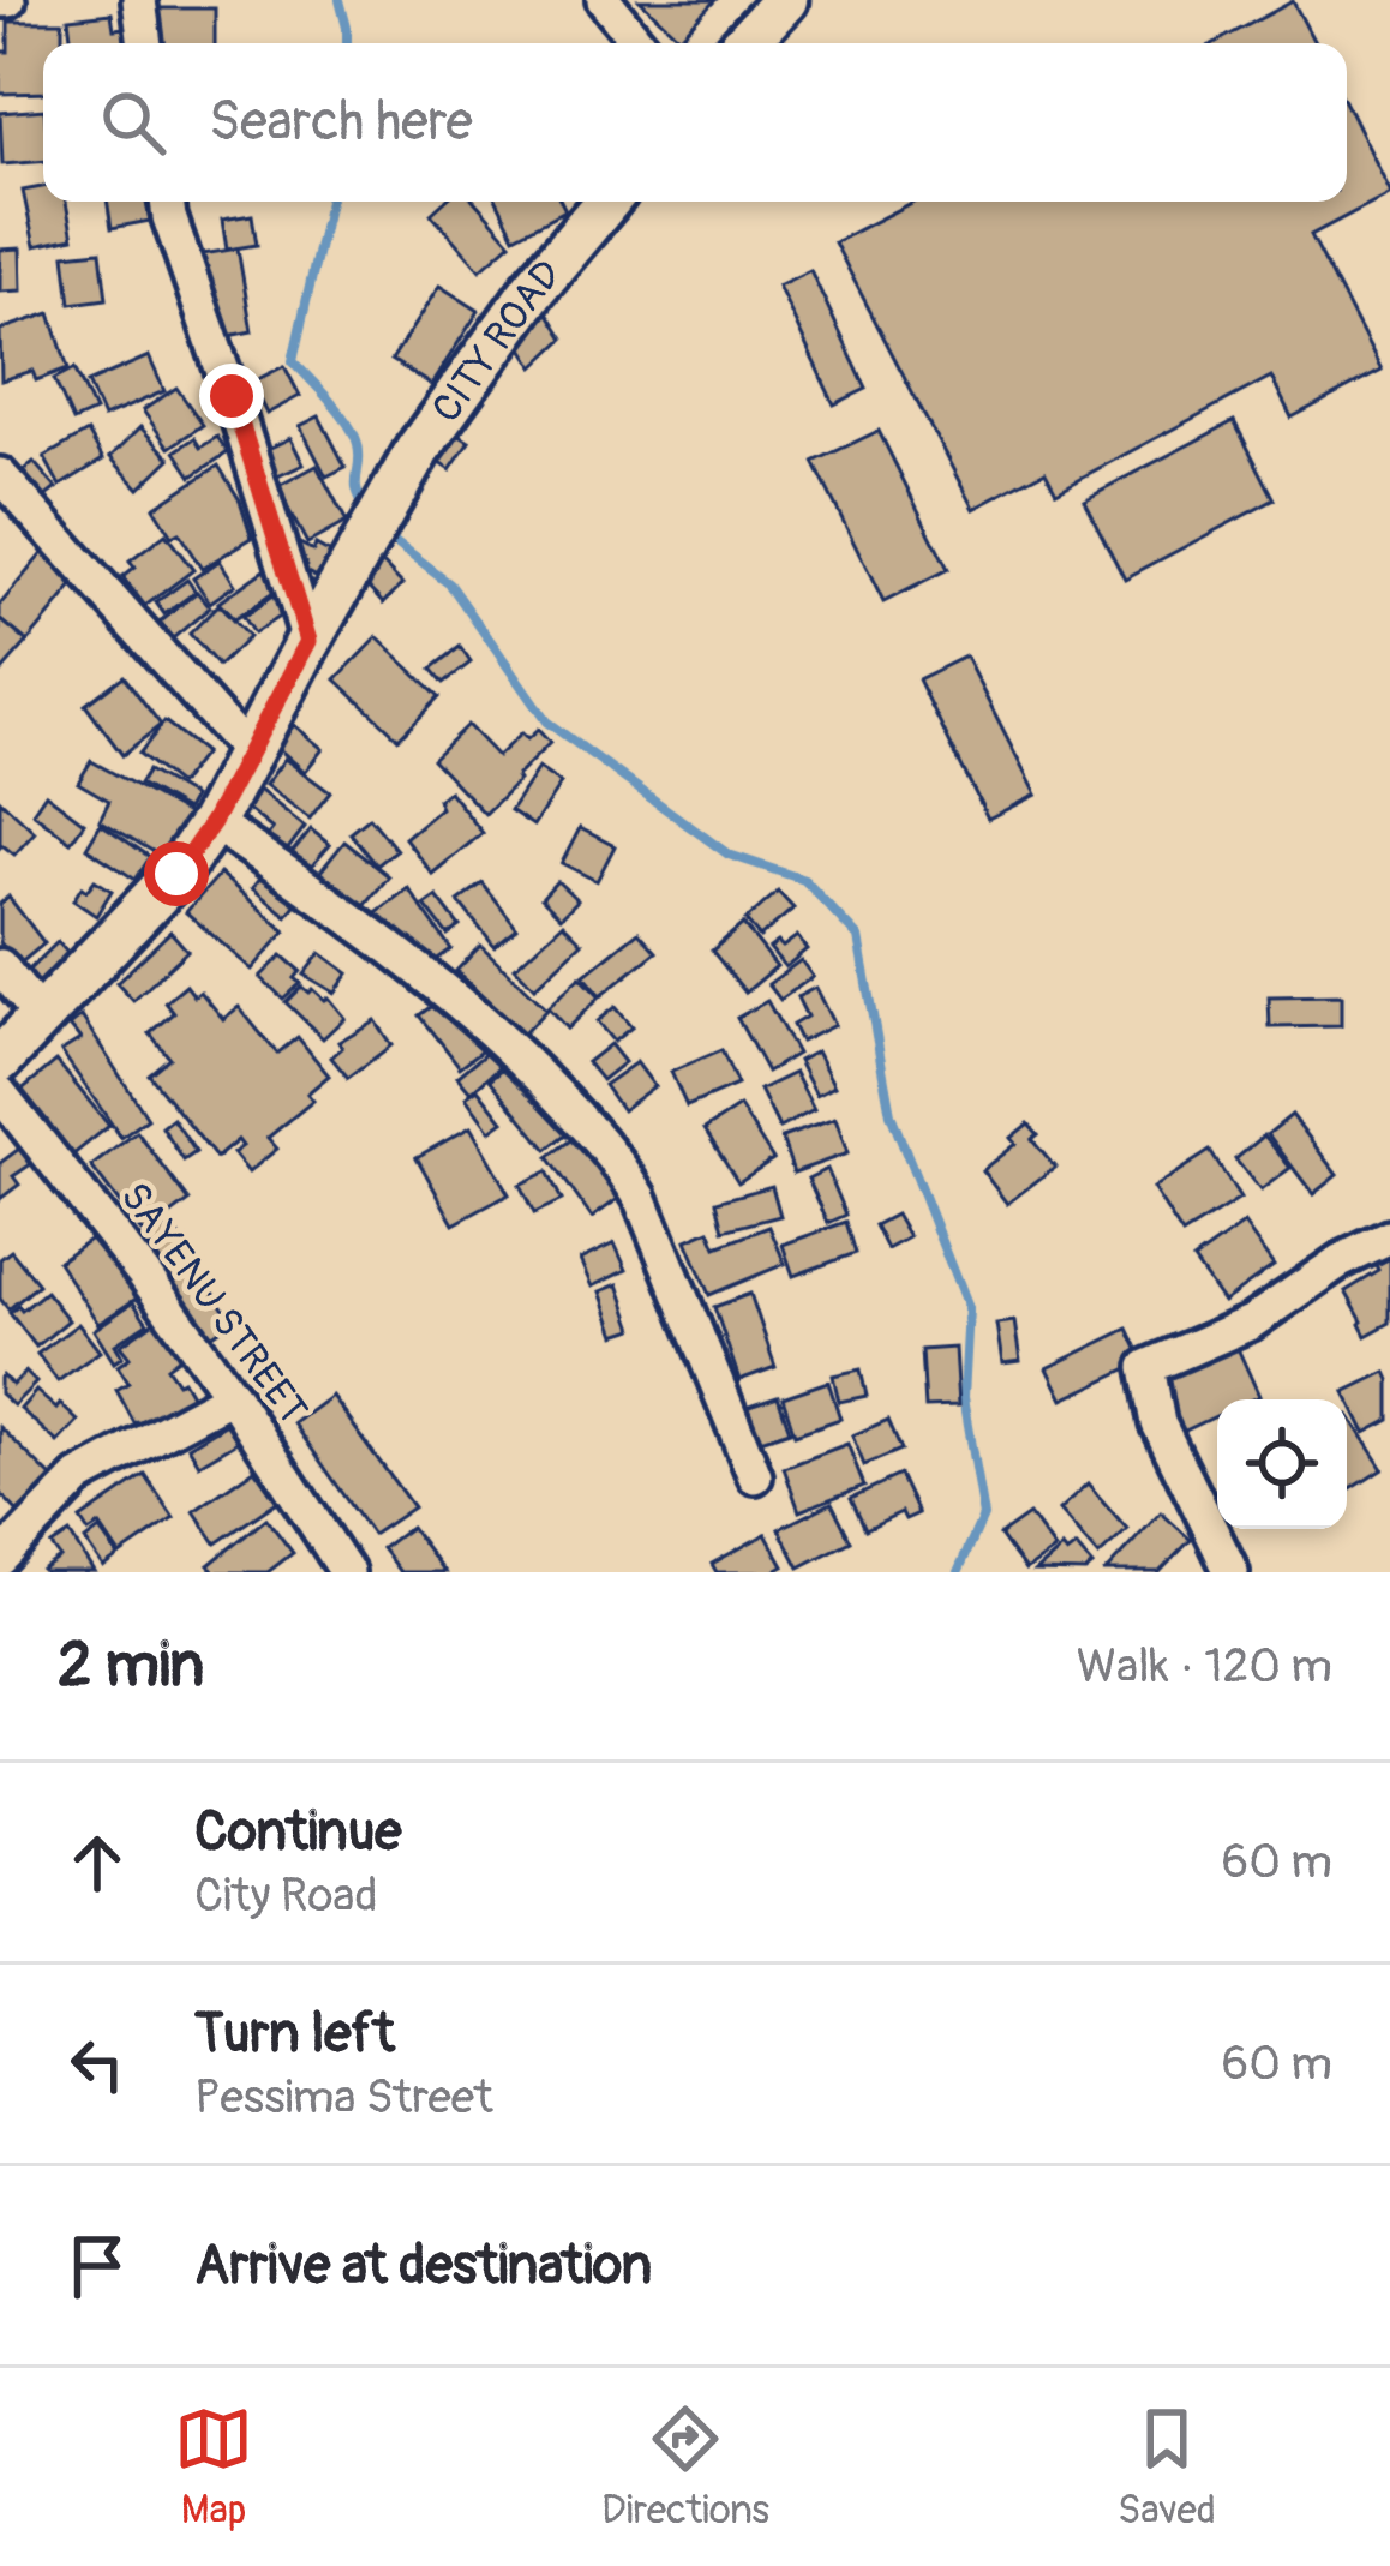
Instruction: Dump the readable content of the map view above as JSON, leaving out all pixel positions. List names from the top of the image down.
{
  "streets": {
    "main road": ["CITY ROAD"],
    "street": ["SAYENU STREET"]
  },
  "page": {
    "search": "Search here",
    "heading": ["2 min", "Walk · 120 m"],
    "list": [
      ["Continue", "City Road", "60 m"],
      ["Turn left", "Pessima Street", "60 m"],
      "Arrive at destination"
    ],
    "nav": ["Map", "Directions", "Saved"]
  }
}
